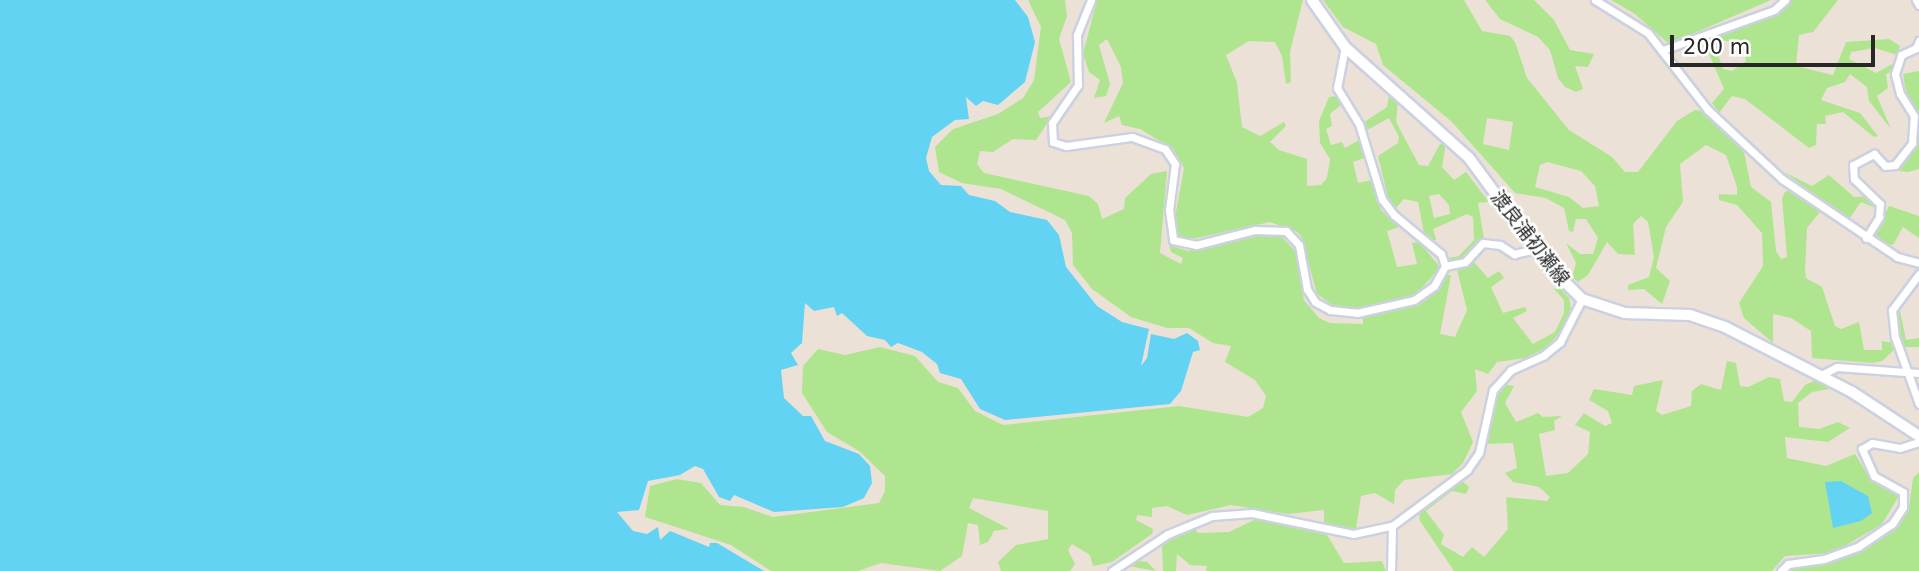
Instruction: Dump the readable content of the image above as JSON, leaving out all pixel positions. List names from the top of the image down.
{
  "streets": {
    "main road": ["渡良浦初瀬線"]
  },
  "scale_bar": "200 m"
}
